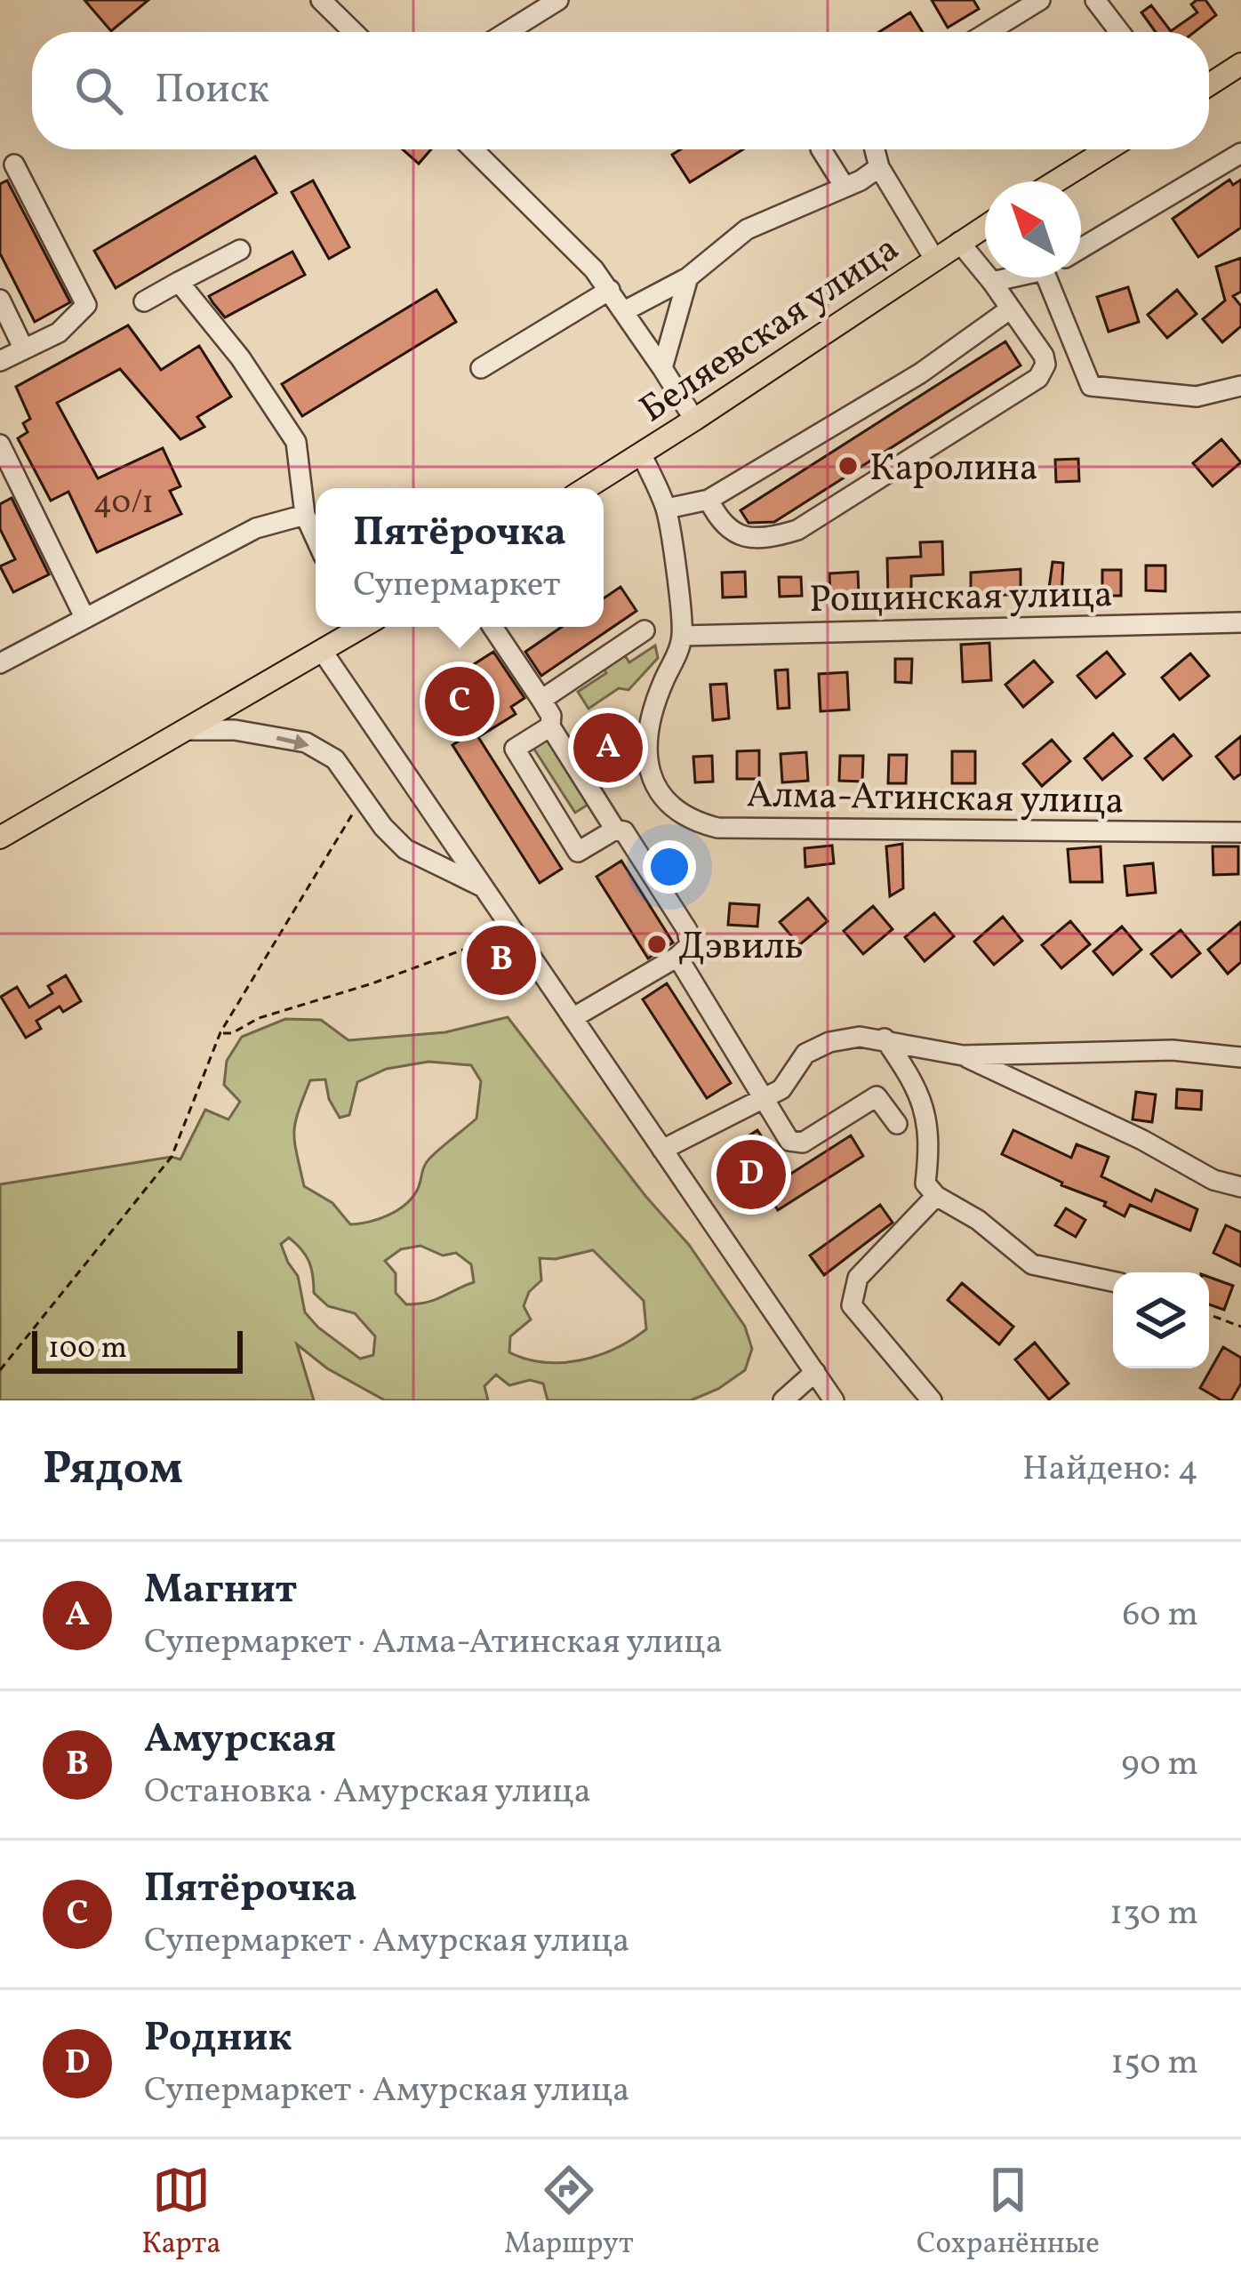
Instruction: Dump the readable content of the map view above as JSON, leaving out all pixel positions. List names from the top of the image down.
{
  "streets": {
    "main road": ["Беляевская улица"],
    "street": ["Рощинская улица", "Алма-Атинская улица"]
  },
  "crossings": [
    ["Рощинская улица", "Алма-Атинская улица"]
  ],
  "places": ["Каролина", "Дэвиль"],
  "house_numbers": ["40/1"],
  "scale_bar": "100 m",
  "north": "top left",
  "page": {
    "search": "Поиск",
    "popup": ["Пятёрочка", "Супермаркет"],
    "pins": [
      "C",
      "A",
      "B",
      "D"
    ],
    "scale": "100 m",
    "heading": ["Рядом", "Найдено: 4"],
    "list": [
      {
        "mark": "A",
        "name": "Магнит",
        "note": "Супермаркет · Алма-Атинская улица",
        "value": "60 m"
      },
      {
        "mark": "B",
        "name": "Амурская",
        "note": "Остановка · Амурская улица",
        "value": "90 m"
      },
      {
        "mark": "C",
        "name": "Пятёрочка",
        "note": "Супермаркет · Амурская улица",
        "value": "130 m"
      },
      {
        "mark": "D",
        "name": "Родник",
        "note": "Супермаркет · Амурская улица",
        "value": "150 m"
      }
    ],
    "nav": ["Карта", "Маршрут", "Сохранённые"]
  }
}
